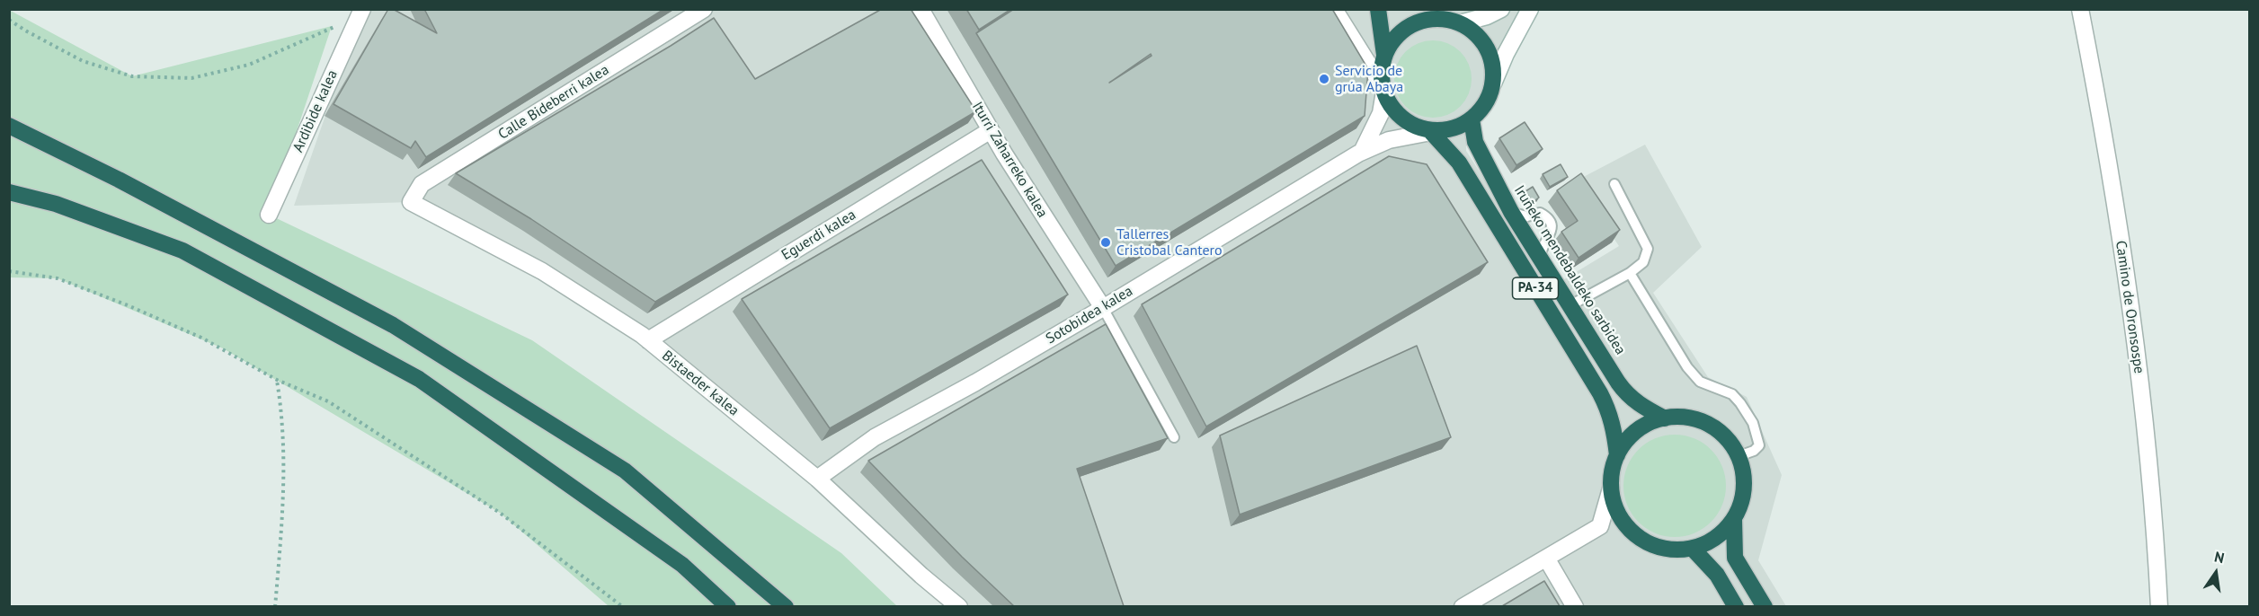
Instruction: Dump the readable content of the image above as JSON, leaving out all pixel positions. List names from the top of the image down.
{
  "streets": {
    "highway": ["Iruñeko mendebaldeko sarbidea", "PA-34"],
    "street": [
      "Calle Bideberri kalea",
      "Ardibide kalea",
      "Iturri Zaharreko kalea",
      "Eguerdi kalea",
      "Camino de Oronsospe",
      "Sotobidea kalea",
      "Bistaeder kalea"
    ]
  },
  "crossings": [
    ["Calle Bideberri kalea", "Bistaeder kalea"],
    ["Iturri Zaharreko kalea", "Eguerdi kalea"],
    ["Iturri Zaharreko kalea", "Sotobidea kalea"],
    ["Eguerdi kalea", "Bistaeder kalea"],
    ["Iruñeko mendebaldeko sarbidea", "PA-34"],
    ["Iruñeko mendebaldeko sarbidea", "Sotobidea kalea"],
    ["PA-34", "Sotobidea kalea"],
    ["Sotobidea kalea", "Bistaeder kalea"]
  ],
  "places": ["Servicio de grúa Abaya", "Tallerres Cristobal Cantero"],
  "north": "top"
}
